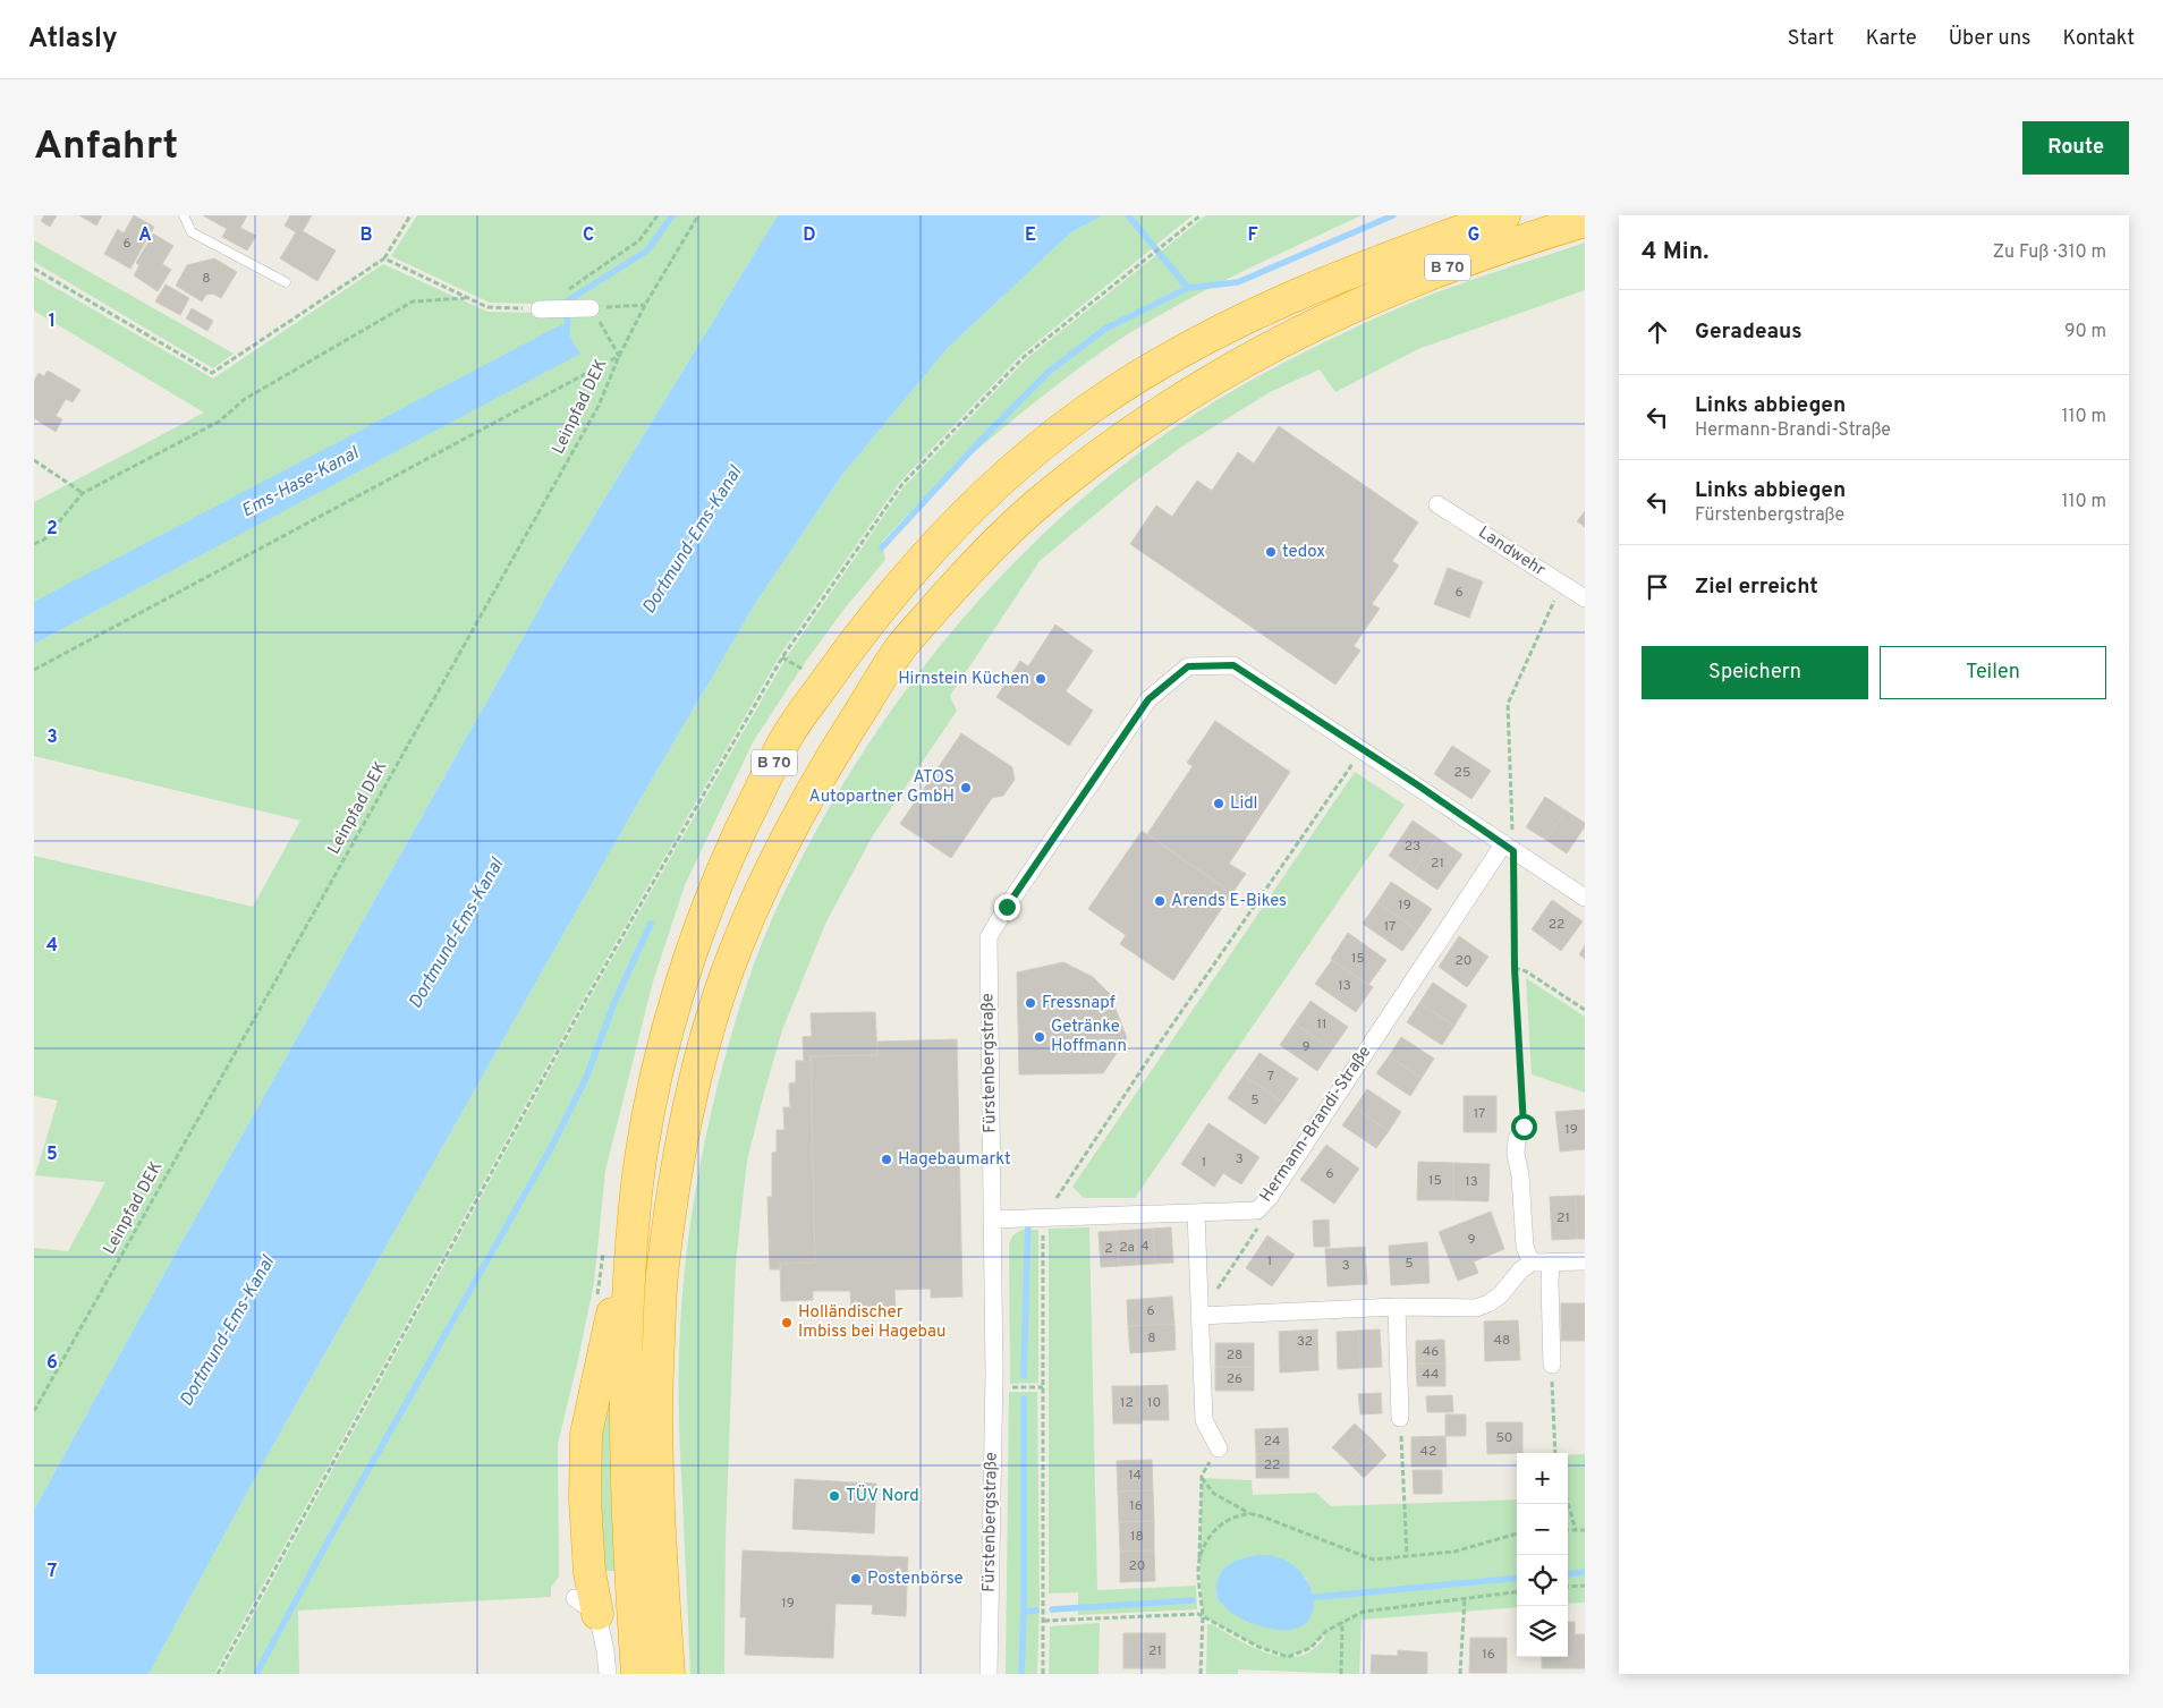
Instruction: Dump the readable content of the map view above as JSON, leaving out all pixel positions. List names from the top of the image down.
{
  "streets": {
    "highway": ["B 70"],
    "street": ["Landwehr", "Fürstenbergstraße", "Hermann-Brandi-Straße"],
    "path": ["Leinpfad DEK"]
  },
  "crossings": [
    ["Fürstenbergstraße", "Hermann-Brandi-Straße"]
  ],
  "water": ["Ems-Hase-Kanal", "Dortmund-Ems-Kanal"],
  "places": [
    "tedox",
    "Hirnstein Küchen",
    "ATOS Autopartner GmbH",
    "Lidl",
    "Arends E-Bikes",
    "Fressnapf",
    "Getränke Hoffmann",
    "Hagebaumarkt",
    "Holländischer Imbiss bei Hagebau",
    "TÜV Nord",
    "Postenbörse"
  ],
  "house_numbers": [
    "6",
    "8",
    "6",
    "25",
    "23",
    "21",
    "19",
    "22",
    "17",
    "15",
    "20",
    "13",
    "11",
    "9",
    "7",
    "5",
    "17",
    "19",
    "3",
    "1",
    "6",
    "15",
    "13",
    "21",
    "9",
    "4",
    "2a",
    "2",
    "1",
    "5",
    "3",
    "6",
    "8",
    "48",
    "32",
    "46",
    "28",
    "44",
    "26",
    "12",
    "10",
    "50",
    "24",
    "42",
    "22",
    "14",
    "16",
    "18",
    "20",
    "19",
    "21",
    "16"
  ],
  "page": {
    "header": "Atlasly",
    "nav": [
      "Start",
      "Karte",
      "Über uns",
      "Kontakt"
    ],
    "buttons": [
      "Route",
      ["Speichern", "Teilen"]
    ],
    "title": "Anfahrt",
    "heading": ["4 Min.", "Zu Fuß · 310 m"],
    "list": [
      ["Geradeaus", "90 m"],
      ["Links abbiegen", "Hermann-Brandi-Straße", "110 m"],
      ["Links abbiegen", "Fürstenbergstraße", "110 m"],
      "Ziel erreicht"
    ],
    "map_buttons": ["+", "−"]
  },
  "grid": {
    "columns": [
      "A",
      "B",
      "C",
      "D",
      "E",
      "F",
      "G"
    ],
    "rows": [
      "1",
      "2",
      "3",
      "4",
      "5",
      "6",
      "7"
    ]
  }
}
